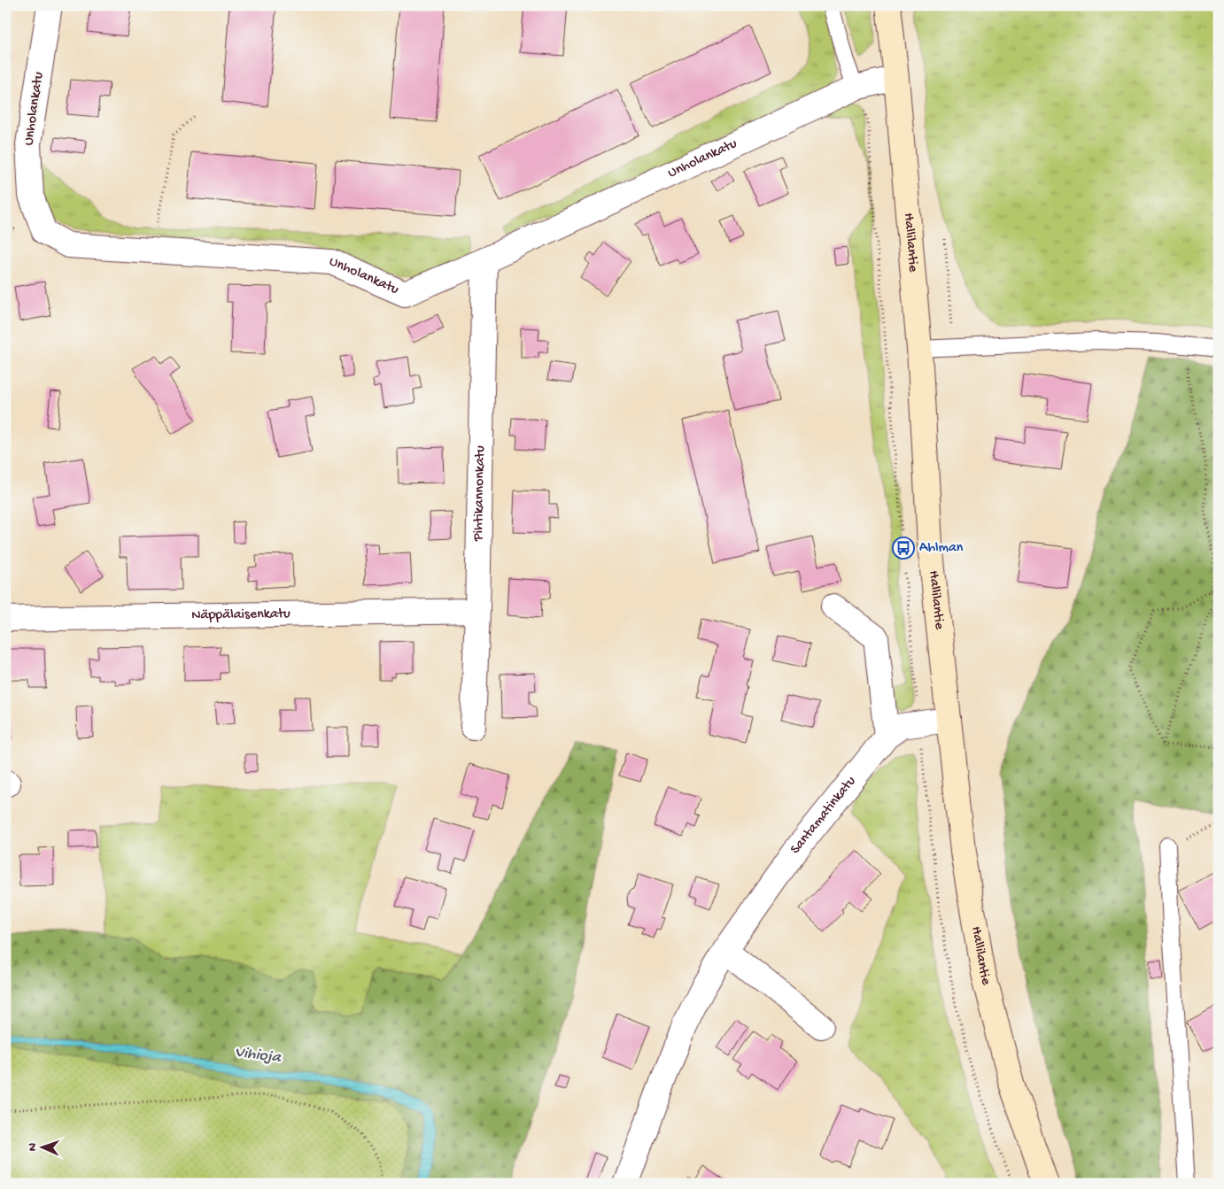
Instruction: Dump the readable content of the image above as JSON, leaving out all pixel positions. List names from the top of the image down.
{
  "streets": {
    "main road": ["Hallilantie"],
    "street": [
      "Unholankatu",
      "Pihtikannonkatu",
      "Näppälaisenkatu",
      "Santamatinkatu"
    ]
  },
  "crossings": [
    ["Unholankatu", "Hallilantie"],
    ["Unholankatu", "Pihtikannonkatu"],
    ["Hallilantie", "Santamatinkatu"],
    ["Pihtikannonkatu", "Näppälaisenkatu"]
  ],
  "water": ["Vihioja"],
  "places": {
    "bus stop": ["Ahlman"]
  },
  "north": "left"
}
